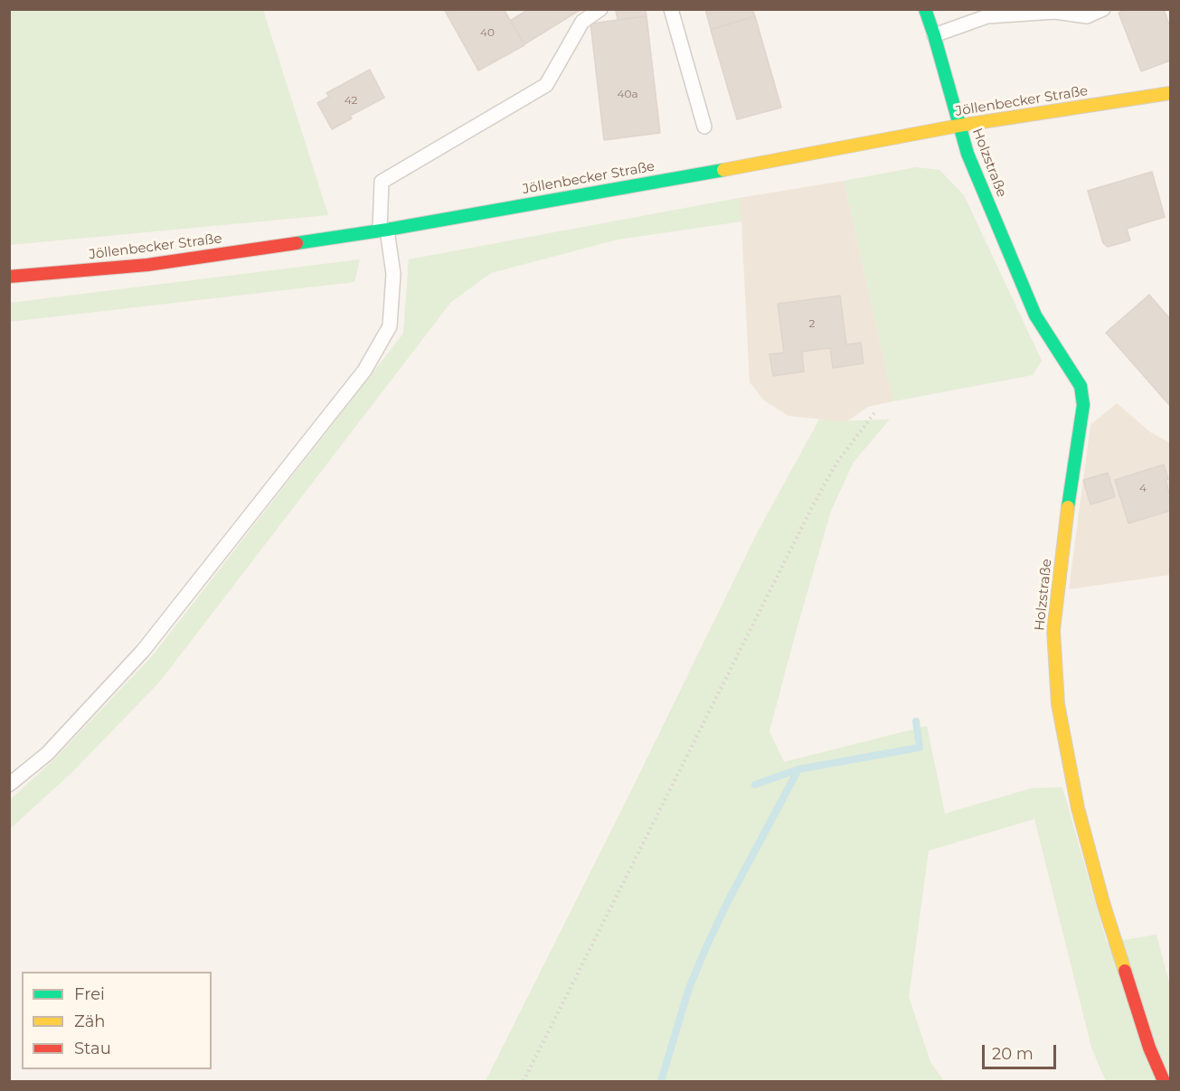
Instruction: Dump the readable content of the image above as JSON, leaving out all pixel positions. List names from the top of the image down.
{
  "streets": {
    "street": ["Jöllenbecker Straße", "Holzstraße"]
  },
  "crossings": [
    ["Jöllenbecker Straße", "Holzstraße"]
  ],
  "house_numbers": [
    "40",
    "40a",
    "42",
    "2",
    "4"
  ],
  "legend": ["Frei", "Zäh", "Stau"],
  "scale_bar": "20 m"
}
